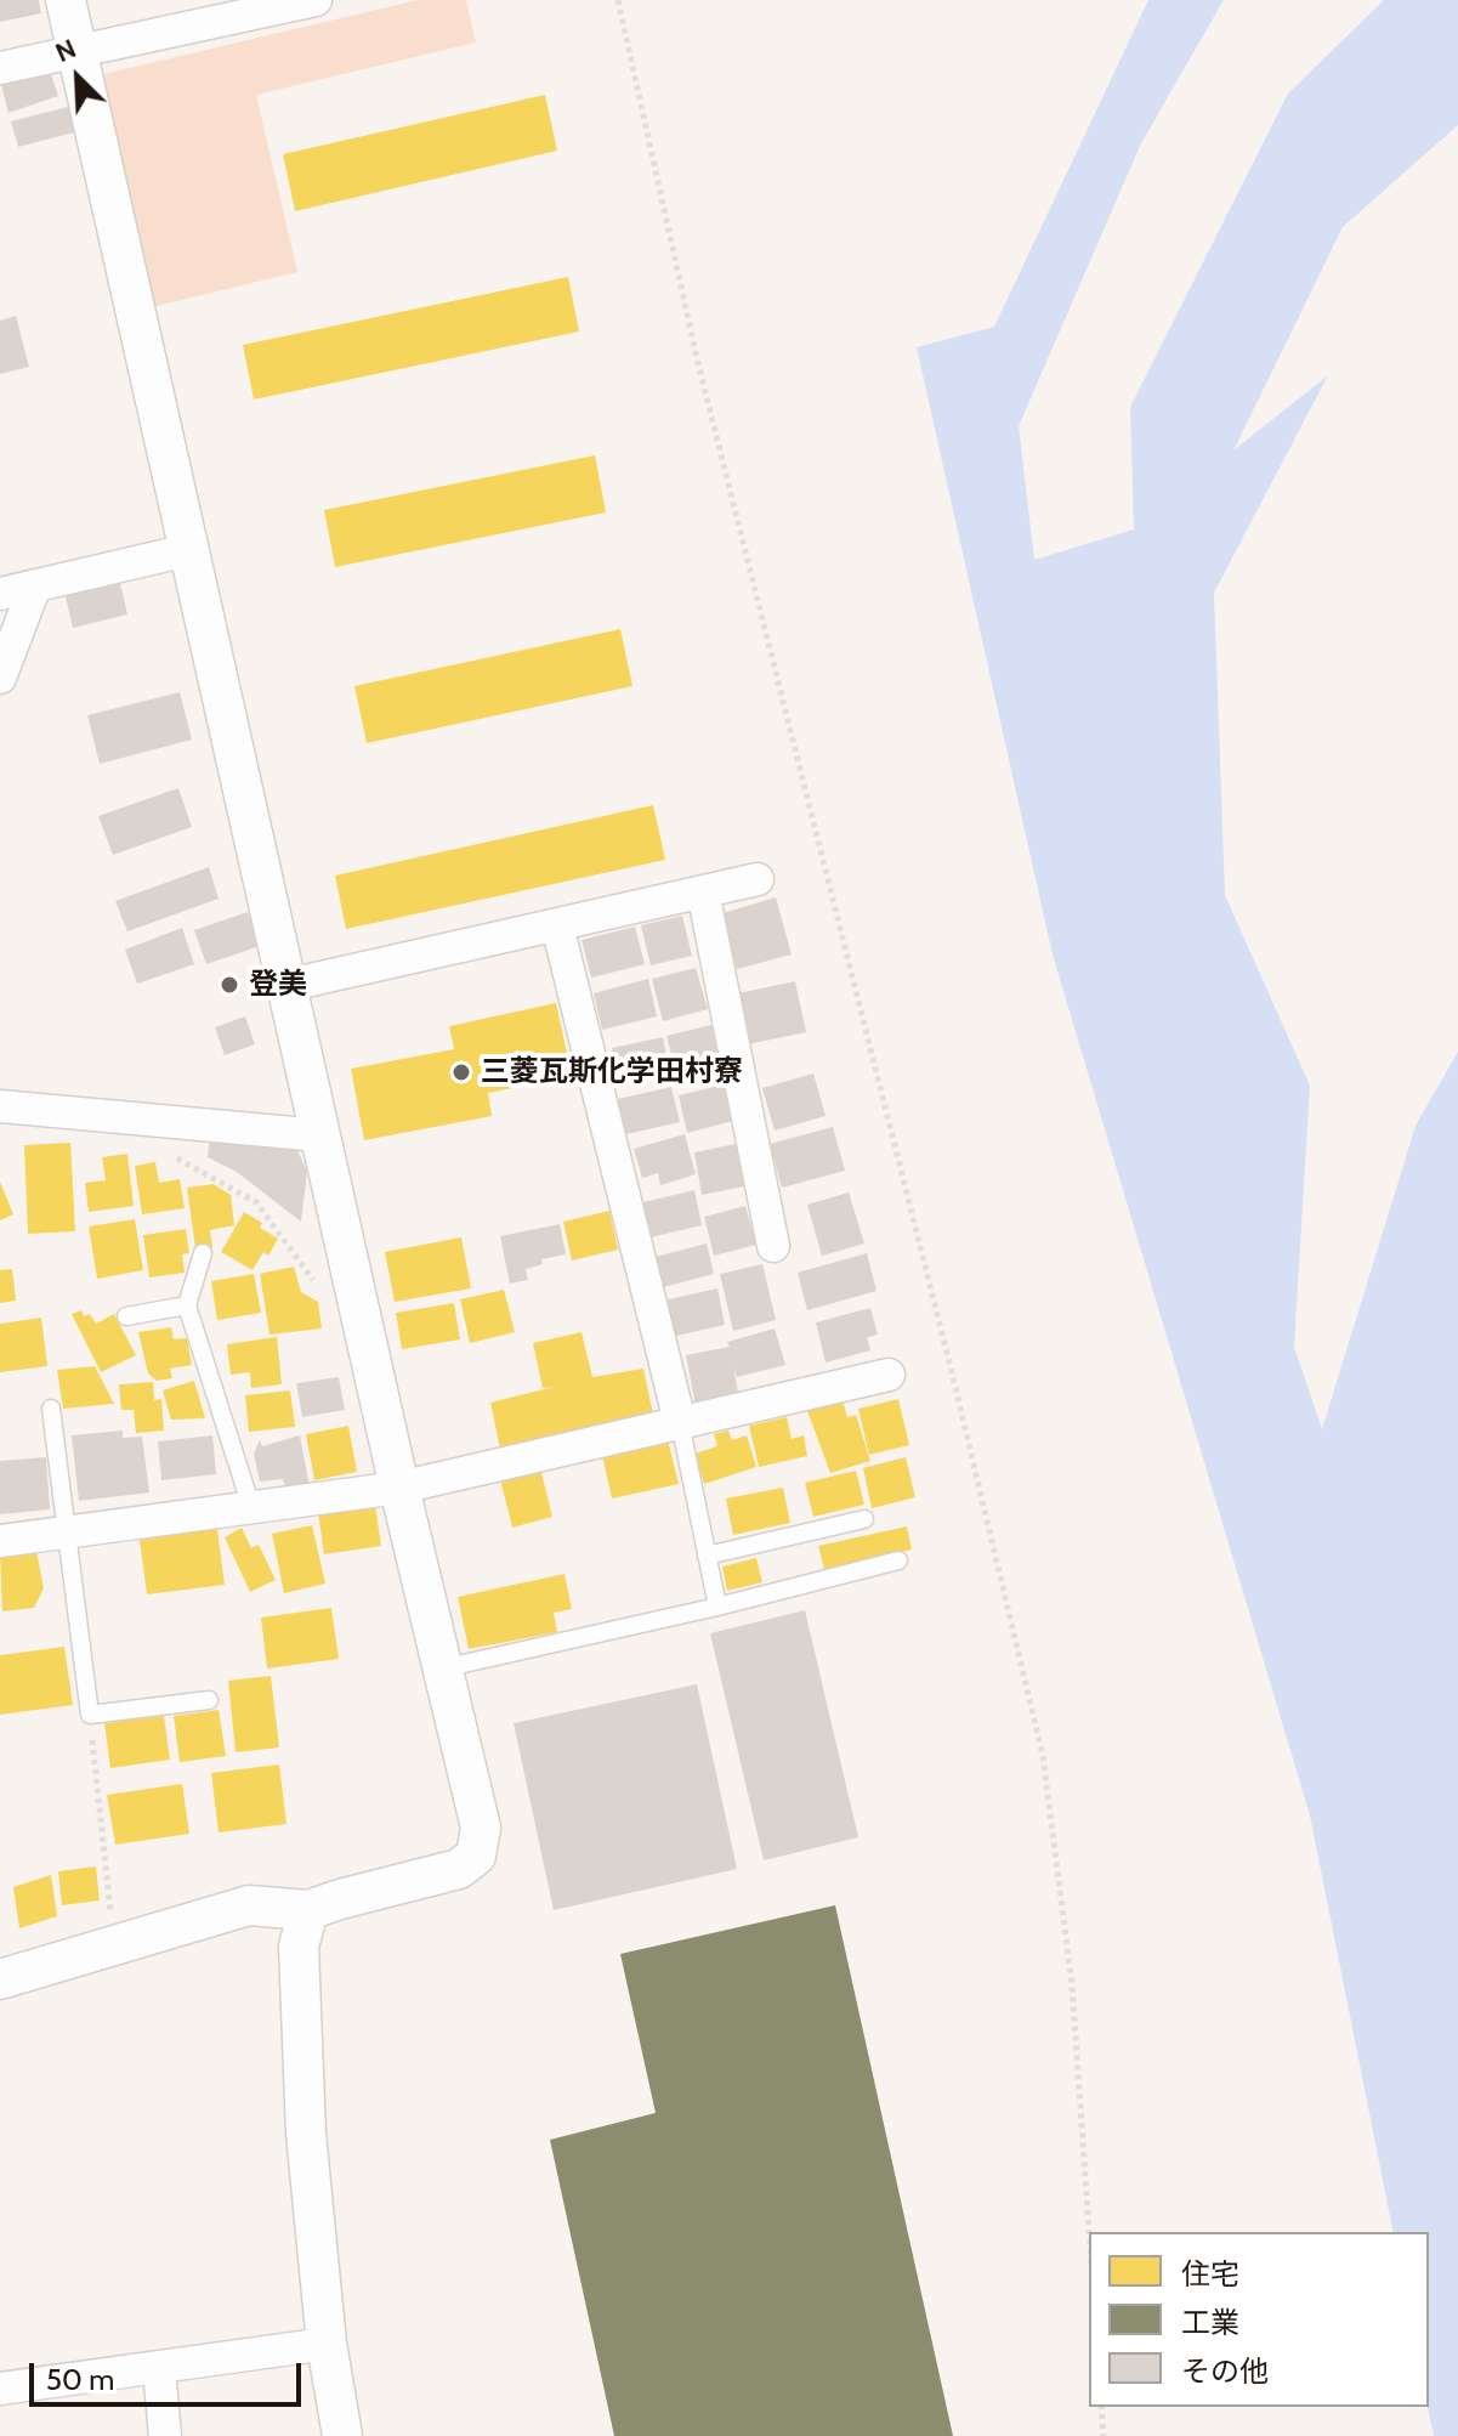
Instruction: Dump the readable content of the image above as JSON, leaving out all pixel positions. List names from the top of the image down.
{
  "places": ["登美", "三菱瓦斯化学田村寮"],
  "legend": ["住宅", "工業", "その他"],
  "scale_bar": "50 m",
  "north": "top left"
}
